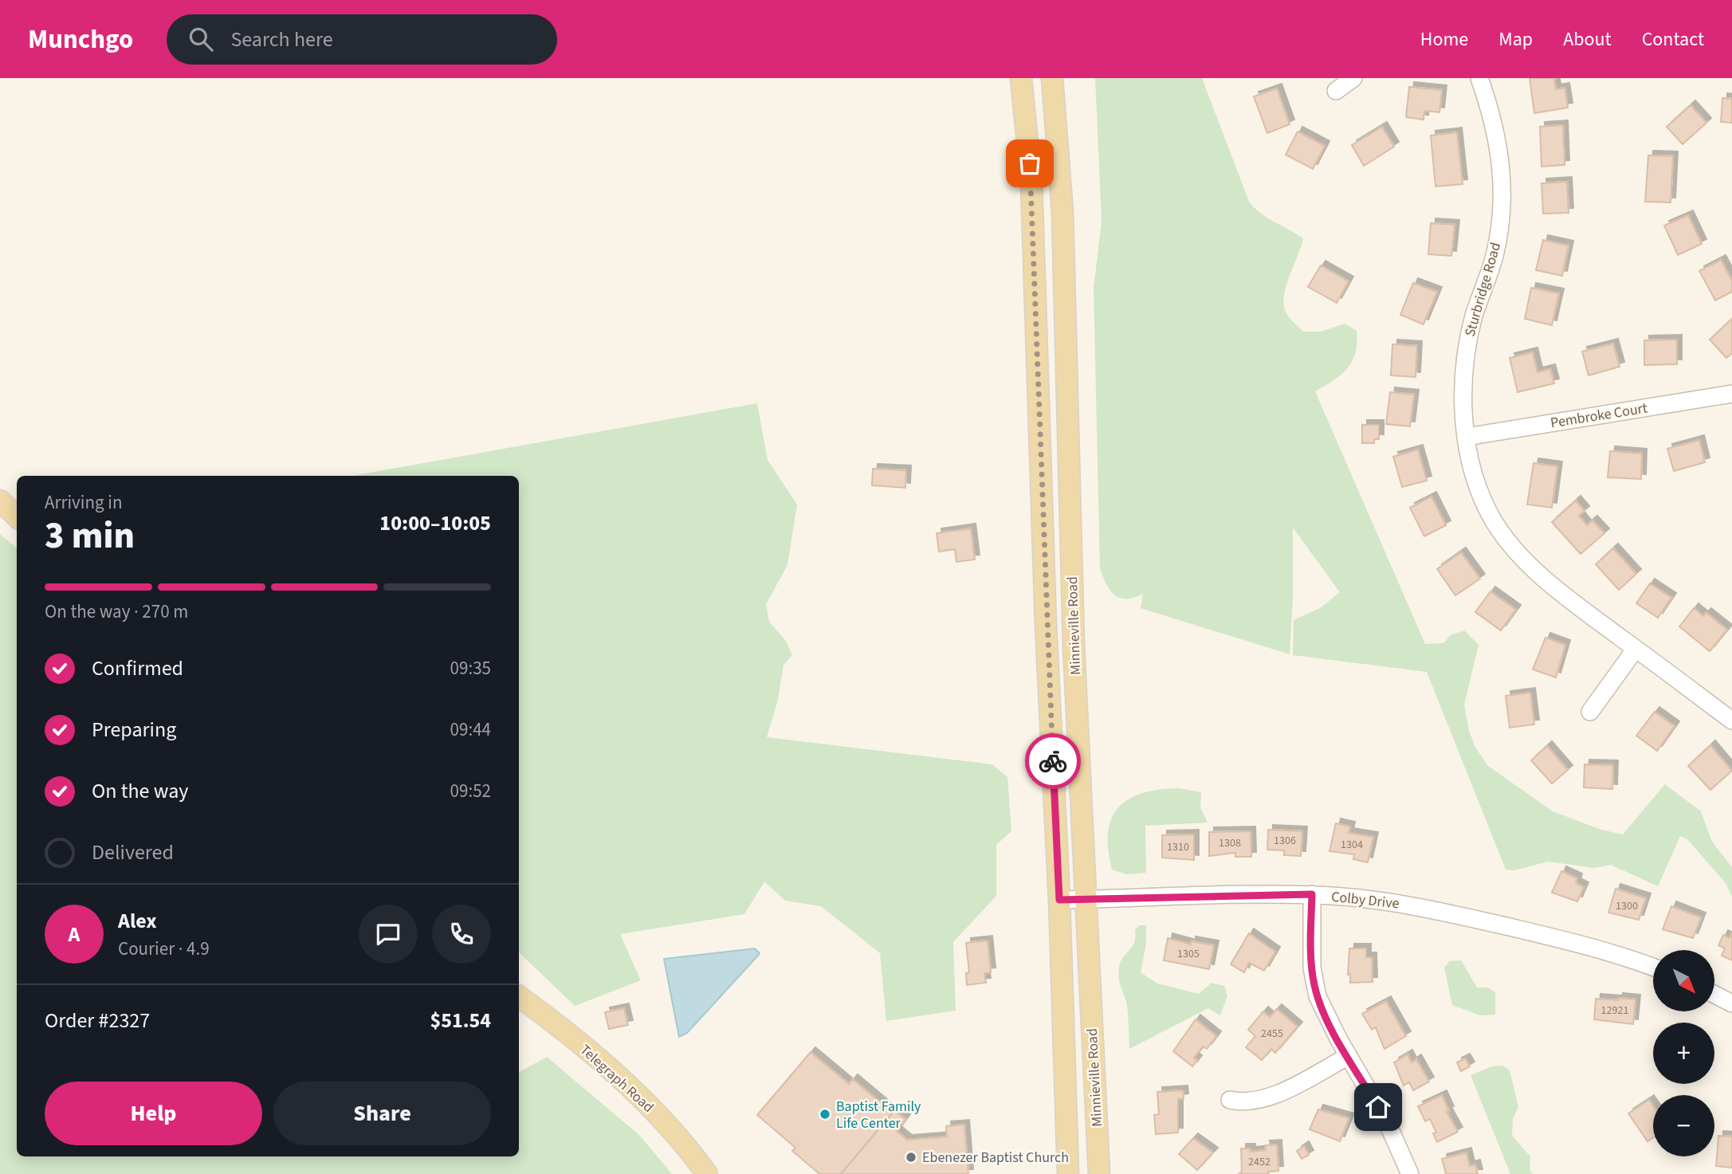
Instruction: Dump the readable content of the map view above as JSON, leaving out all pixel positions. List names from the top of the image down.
{
  "streets": {
    "main road": ["Minnieville Road", "Telegraph Road"],
    "street": ["Sturbridge Road", "Pembroke Court", "Colby Drive"]
  },
  "crossings": [
    ["Sturbridge Road", "Pembroke Court"],
    ["Minnieville Road", "Colby Drive"]
  ],
  "places": ["Baptist Family Life Center", "Ebenezer Baptist Church"],
  "house_numbers": [
    "1306",
    "1308",
    "1304",
    "1310",
    "1300",
    "1305",
    "12921",
    "2455",
    "2452"
  ],
  "north": "bottom right",
  "page": {
    "header": "Munchgo",
    "search": "Search here",
    "nav": [
      "Home",
      "Map",
      "About",
      "Contact"
    ],
    "heading": ["3 min", "Arriving in", "10:00–10:05"],
    "panel": [
      "Alex",
      "Courier · 4.9",
      "Order #2327",
      "$51.54"
    ],
    "bar": "On the way · 270 m",
    "list": [
      ["Confirmed", "09:35"],
      ["Preparing", "09:44"],
      ["On the way", "09:52"],
      "Delivered"
    ],
    "round": "A",
    "map_buttons": ["+", "−"],
    "buttons": ["Help", "Share"]
  }
}
